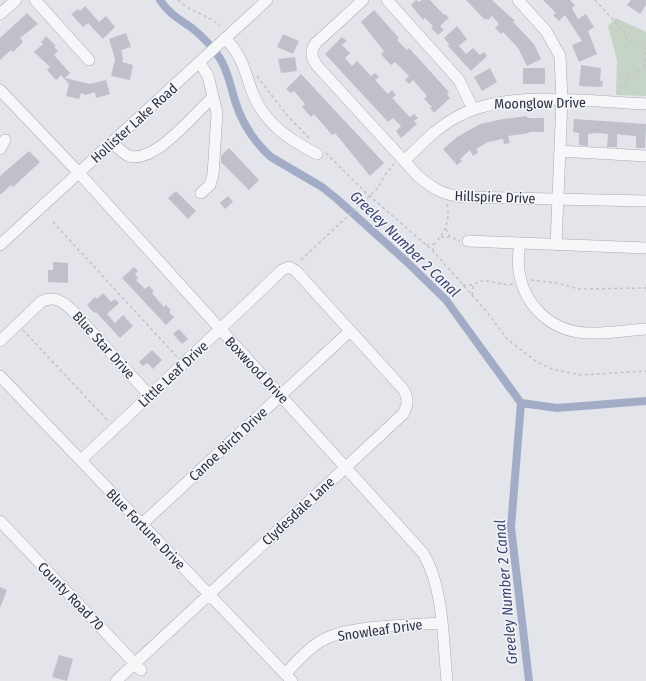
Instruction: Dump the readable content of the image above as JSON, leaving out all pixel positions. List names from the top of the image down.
{
  "streets": {
    "street": [
      "Moonglow Drive",
      "Hollister Lake Road",
      "Hillspire Drive",
      "Blue Star Drive",
      "Boxwood Drive",
      "Little Leaf Drive",
      "Canoe Birch Drive",
      "Clydesdale Lane",
      "Blue Fortune Drive",
      "County Road 70",
      "Snowleaf Drive"
    ]
  },
  "crossings": [
    ["Moonglow Drive", "Hillspire Drive"],
    ["Hollister Lake Road", "Boxwood Drive"],
    ["Blue Star Drive", "Little Leaf Drive"],
    ["Boxwood Drive", "Little Leaf Drive"],
    ["Boxwood Drive", "Canoe Birch Drive"],
    ["Boxwood Drive", "Clydesdale Lane"],
    ["Boxwood Drive", "Snowleaf Drive"],
    ["Little Leaf Drive", "Canoe Birch Drive"],
    ["Little Leaf Drive", "Clydesdale Lane"],
    ["Little Leaf Drive", "Blue Fortune Drive"],
    ["Canoe Birch Drive", "Clydesdale Lane"],
    ["Canoe Birch Drive", "Blue Fortune Drive"],
    ["Clydesdale Lane", "Blue Fortune Drive"],
    ["Clydesdale Lane", "County Road 70"],
    ["Blue Fortune Drive", "Snowleaf Drive"]
  ],
  "water": ["Greeley Number 2 Canal"]
}
